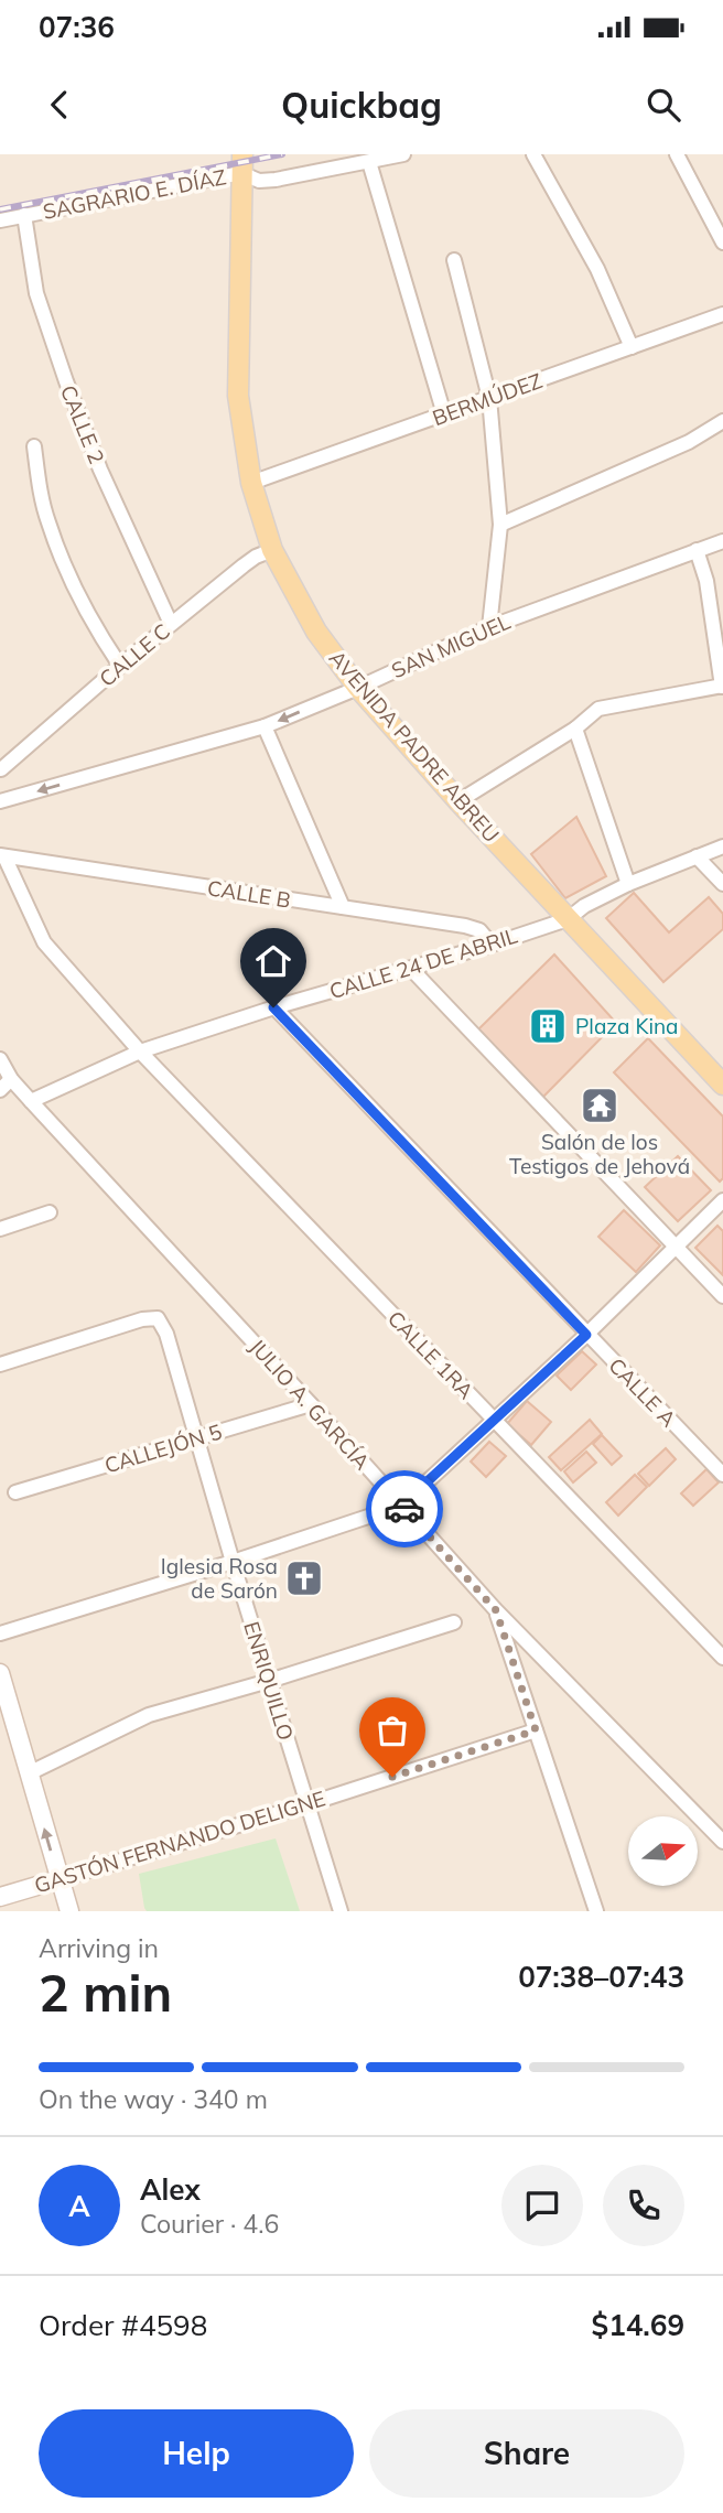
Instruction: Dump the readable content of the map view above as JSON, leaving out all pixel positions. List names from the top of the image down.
{
  "streets": {
    "main road": ["AVENIDA PADRE ABREU"],
    "street": [
      "SAGRARIO E. DÍAZ",
      "BERMÚDEZ",
      "CALLE 2",
      "SAN MIGUEL",
      "CALLE C",
      "CALLE B",
      "CALLE 24 DE ABRIL",
      "CALLE 1RA",
      "CALLE A",
      "JULIO A. GARCÍA",
      "CALLEJÓN 5",
      "ENRIQUILLO",
      "GASTÓN FERNANDO DELIGNE"
    ]
  },
  "crossings": [
    ["SAGRARIO E. DÍAZ", "CALLE 2"],
    ["SAGRARIO E. DÍAZ", "AVENIDA PADRE ABREU"],
    ["BERMÚDEZ", "AVENIDA PADRE ABREU"],
    ["CALLE 2", "CALLE C"],
    ["SAN MIGUEL", "AVENIDA PADRE ABREU"],
    ["CALLE C", "AVENIDA PADRE ABREU"],
    ["AVENIDA PADRE ABREU", "CALLE 24 DE ABRIL"],
    ["CALLE B", "CALLE 24 DE ABRIL"],
    ["CALLE B", "CALLE 1RA"],
    ["CALLE 24 DE ABRIL", "CALLE 1RA"],
    ["CALLE 24 DE ABRIL", "CALLE A"],
    ["CALLE 24 DE ABRIL", "JULIO A. GARCÍA"],
    ["JULIO A. GARCÍA", "CALLEJÓN 5"],
    ["CALLEJÓN 5", "ENRIQUILLO"],
    ["ENRIQUILLO", "GASTÓN FERNANDO DELIGNE"]
  ],
  "one_way": ["SAN MIGUEL"],
  "places": {
    "building": ["Plaza Kina"],
    "temple": ["Salón de los Testigos de Jehová"],
    "church": ["Iglesia Rosa de Sarón"]
  },
  "north": "right",
  "page": {
    "status": "07:36",
    "header": "Quickbag",
    "heading": ["2 min", "Arriving in", "07:38–07:43"],
    "panel": [
      "Alex",
      "Courier · 4.6",
      "Order #4598",
      "$14.69"
    ],
    "bar": "On the way · 340 m",
    "round": "A",
    "buttons": ["Help", "Share"]
  }
}
